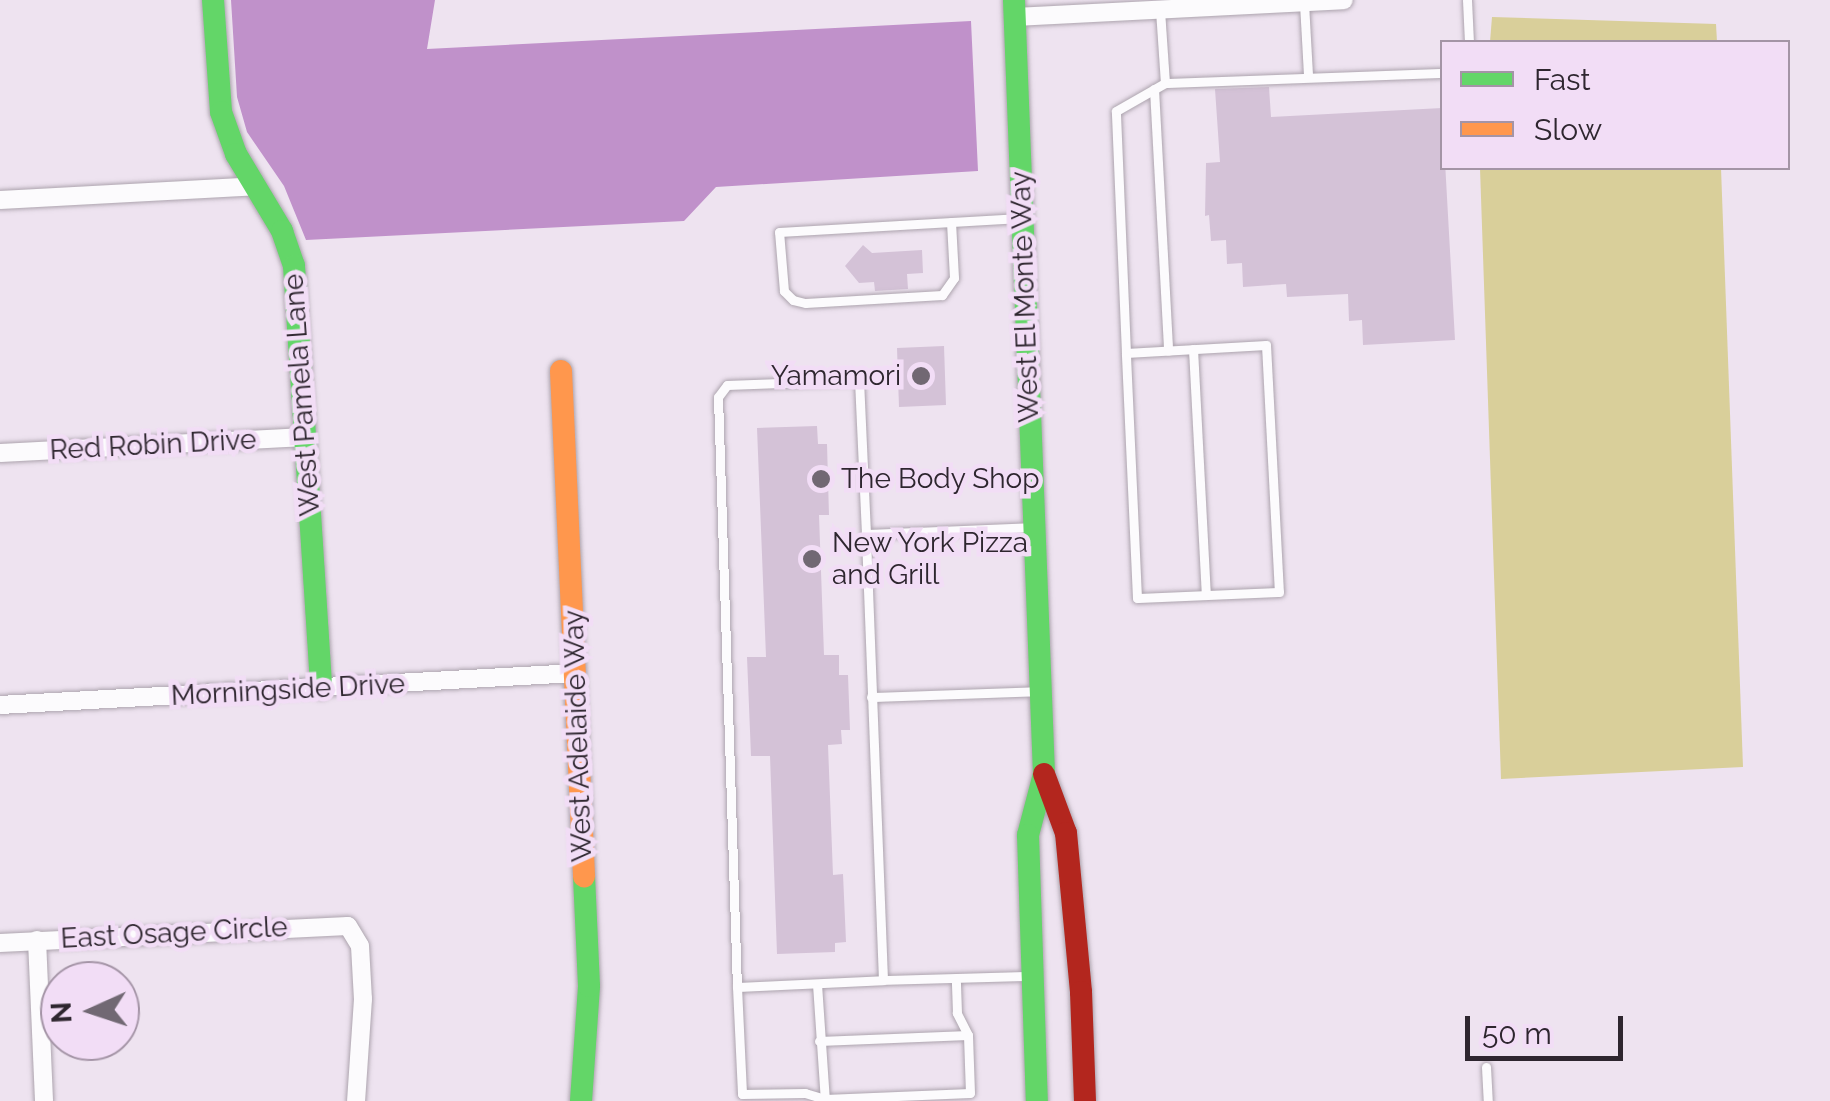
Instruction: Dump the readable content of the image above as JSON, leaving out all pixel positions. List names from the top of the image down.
{
  "streets": {
    "street": [
      "West El Monte Way",
      "West Pamela Lane",
      "Red Robin Drive",
      "Morningside Drive",
      "West Adelaide Way",
      "East Osage Circle"
    ]
  },
  "crossings": [
    ["West Pamela Lane", "Red Robin Drive"],
    ["West Pamela Lane", "Morningside Drive"],
    ["Morningside Drive", "West Adelaide Way"]
  ],
  "places": ["Yamamori", "The Body Shop", "New York Pizza and Grill"],
  "legend": ["Fast", "Slow"],
  "scale_bar": "50 m",
  "north": "left"
}
